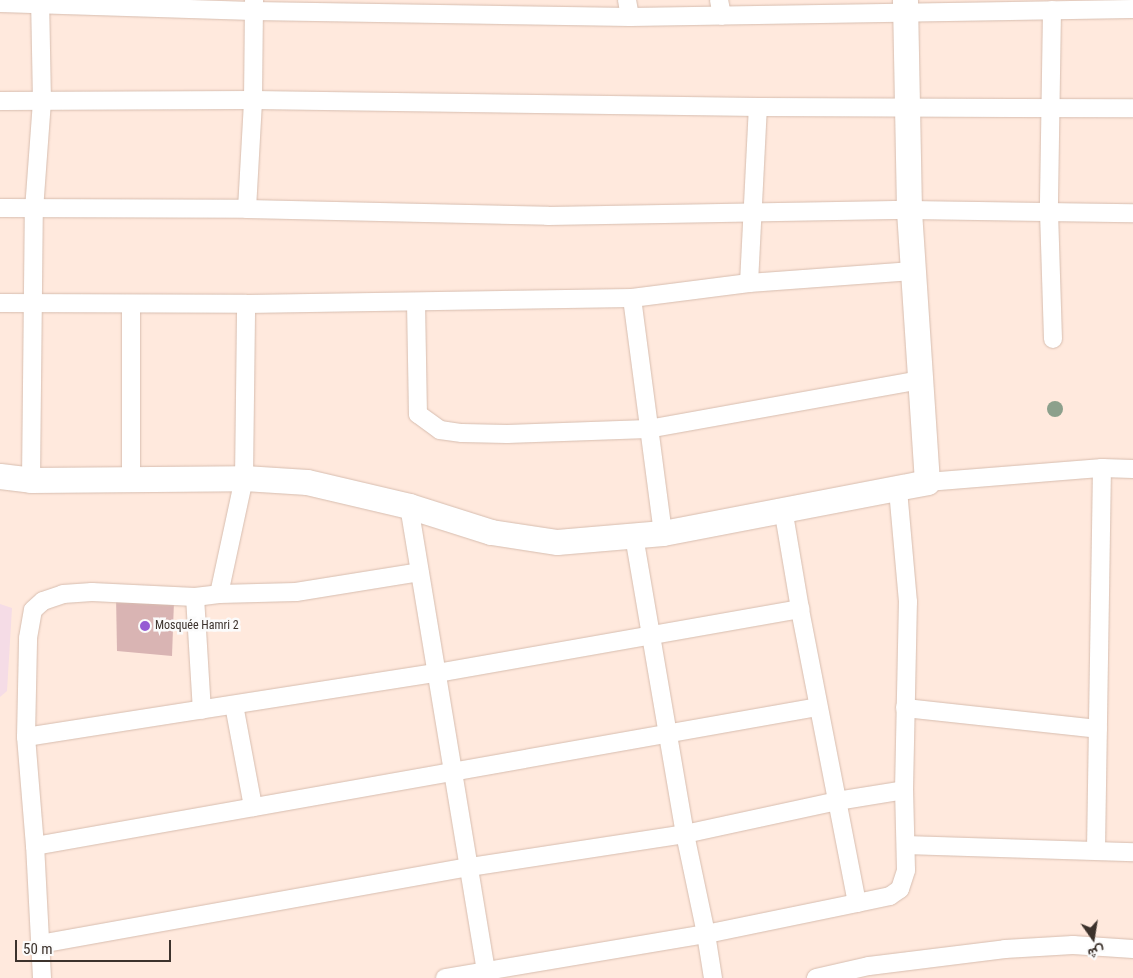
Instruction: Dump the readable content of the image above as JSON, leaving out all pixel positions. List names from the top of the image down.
{
  "places": ["Mosquée Hamri 2"],
  "scale_bar": "50 m",
  "north": "bottom"
}
